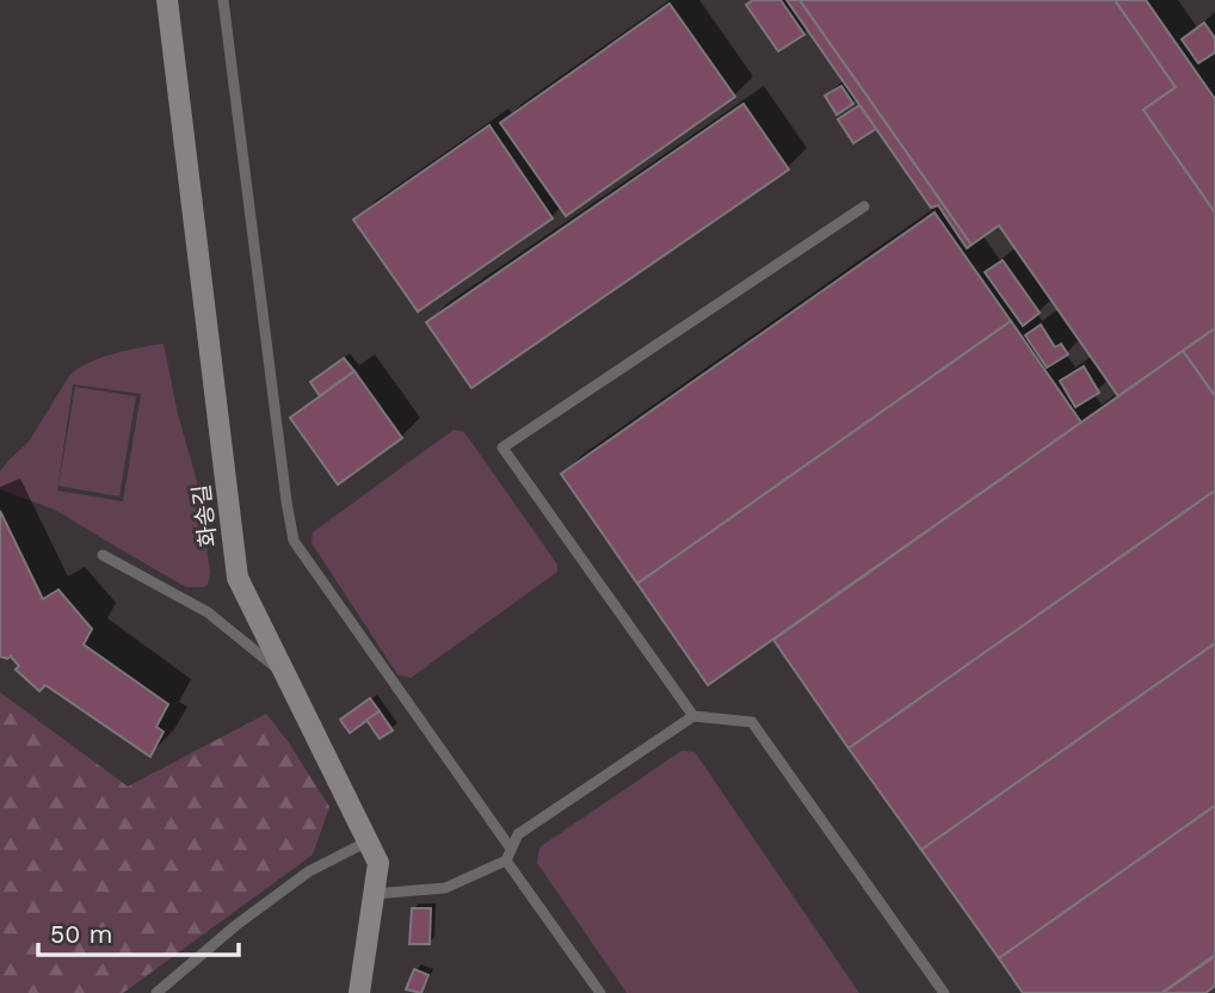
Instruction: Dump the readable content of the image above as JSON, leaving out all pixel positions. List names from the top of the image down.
{
  "streets": {
    "street": ["화송길"]
  },
  "scale_bar": "50 m"
}
